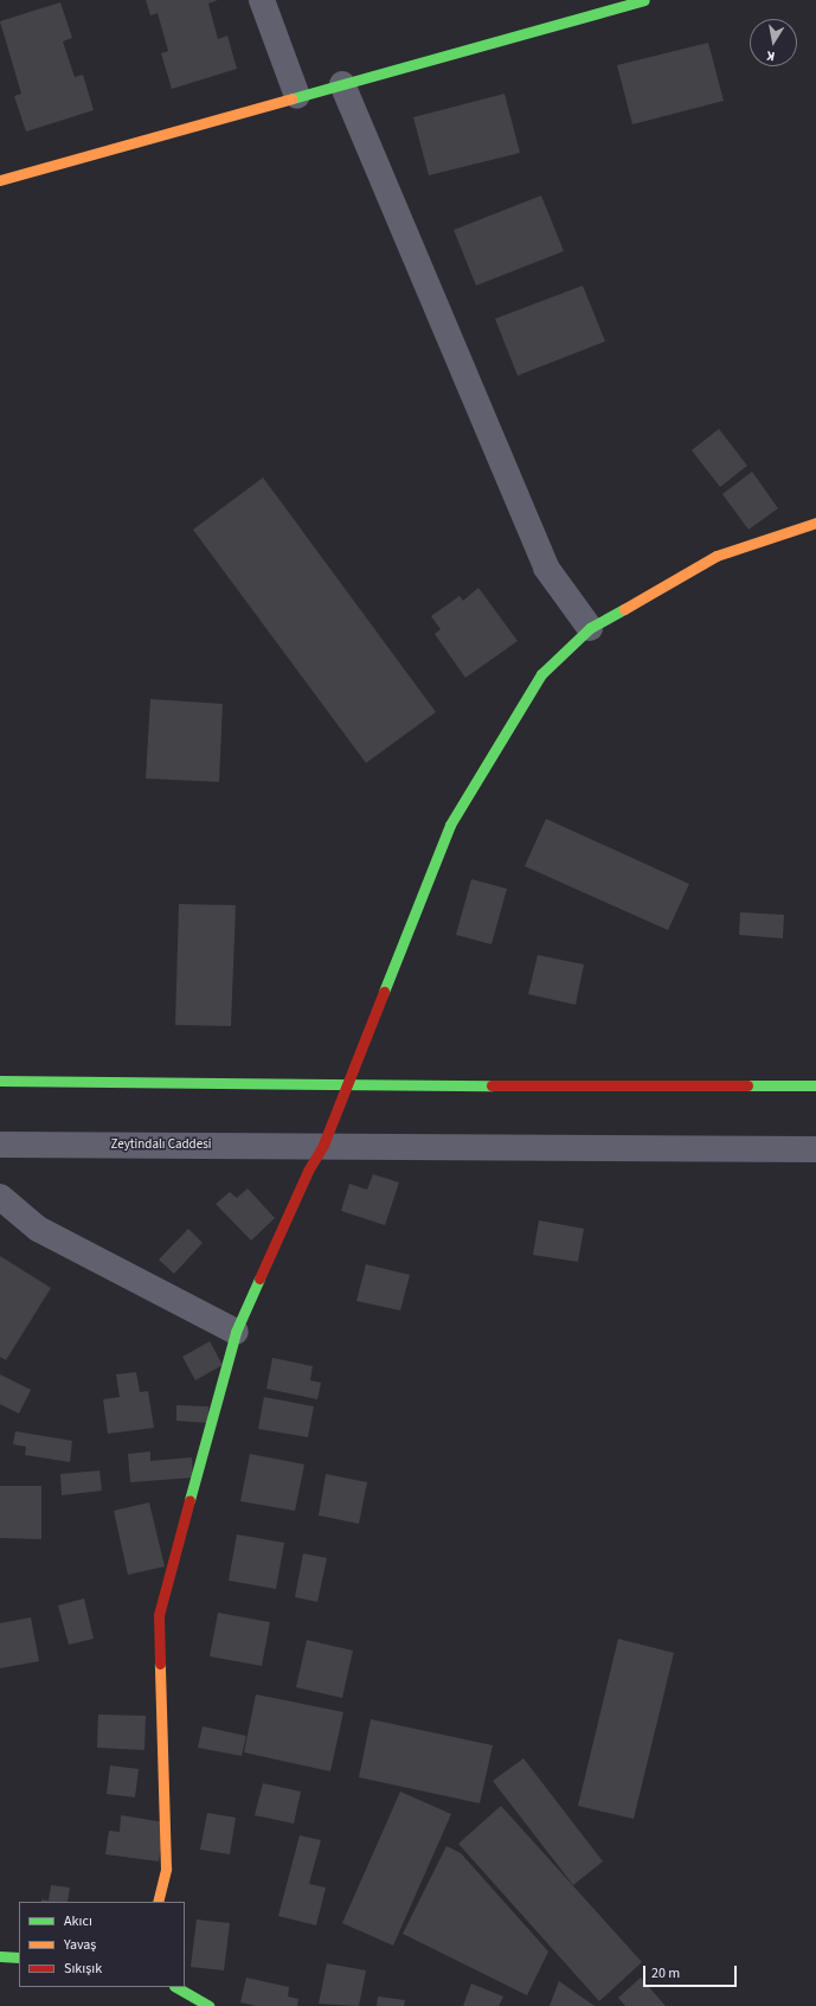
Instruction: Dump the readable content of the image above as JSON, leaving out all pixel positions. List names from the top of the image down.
{
  "streets": {
    "street": ["Zeytindalı Caddesi"]
  },
  "legend": ["Akıcı", "Yavaş", "Sıkışık"],
  "scale_bar": "20 m",
  "north": "bottom"
}
